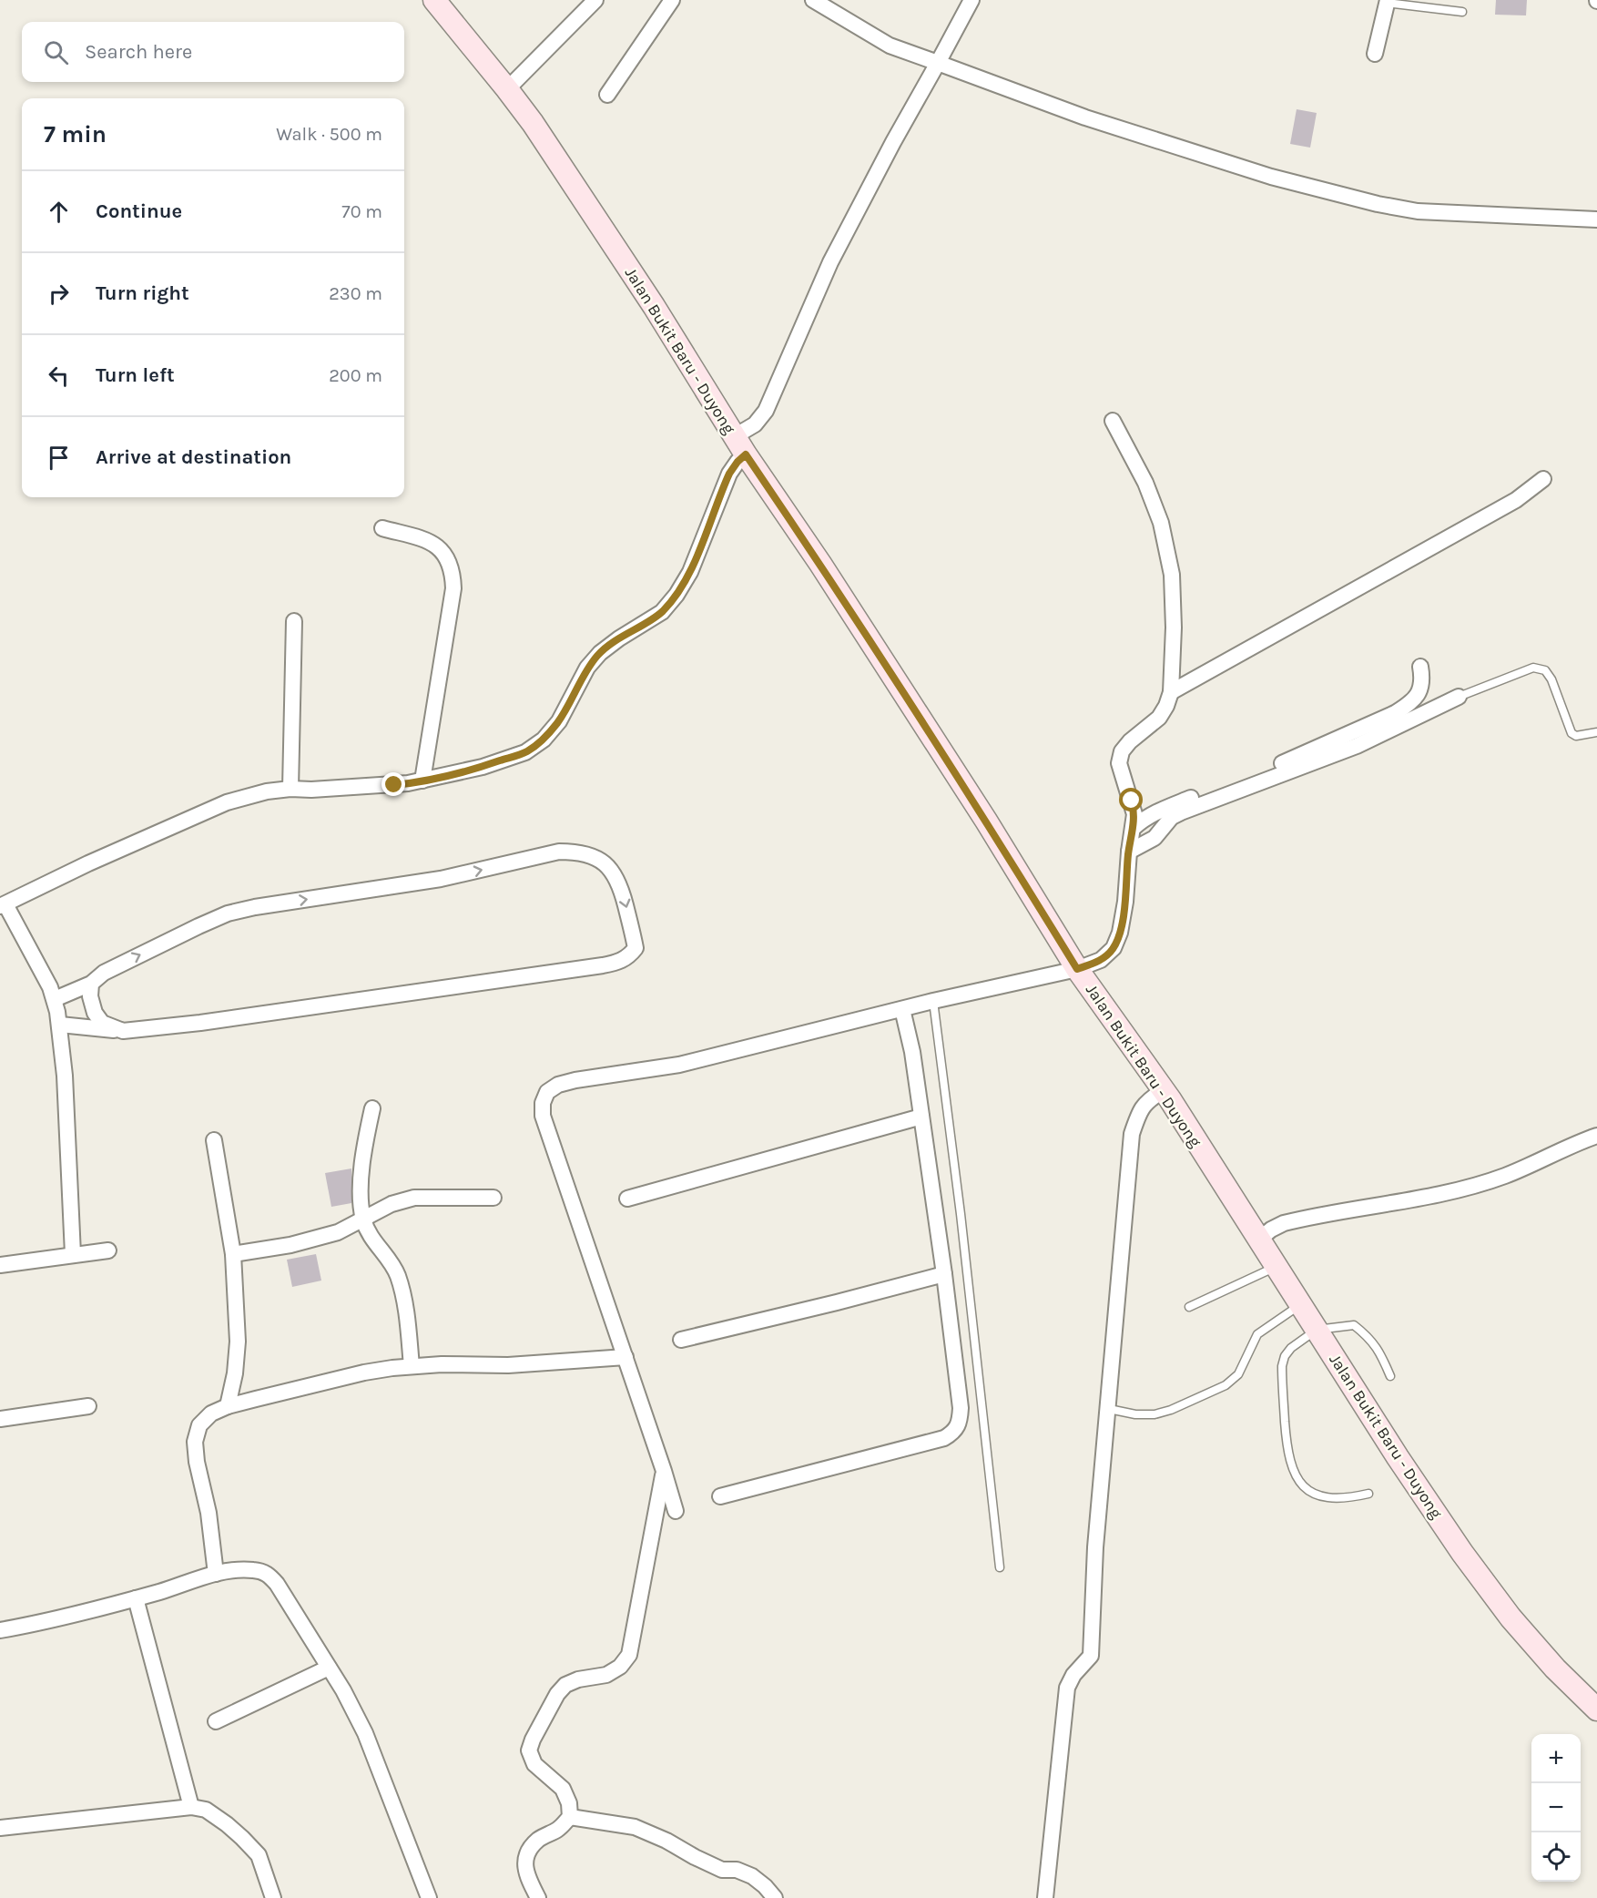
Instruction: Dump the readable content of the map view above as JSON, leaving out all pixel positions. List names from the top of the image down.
{
  "streets": {
    "main road": ["Jalan Bukit Baru - Duyong"]
  },
  "page": {
    "search": "Search here",
    "heading": ["7 min", "Walk · 500 m"],
    "list": [
      ["Continue", "70 m"],
      ["Turn right", "230 m"],
      ["Turn left", "200 m"],
      "Arrive at destination"
    ],
    "map_buttons": ["+", "−"]
  }
}
